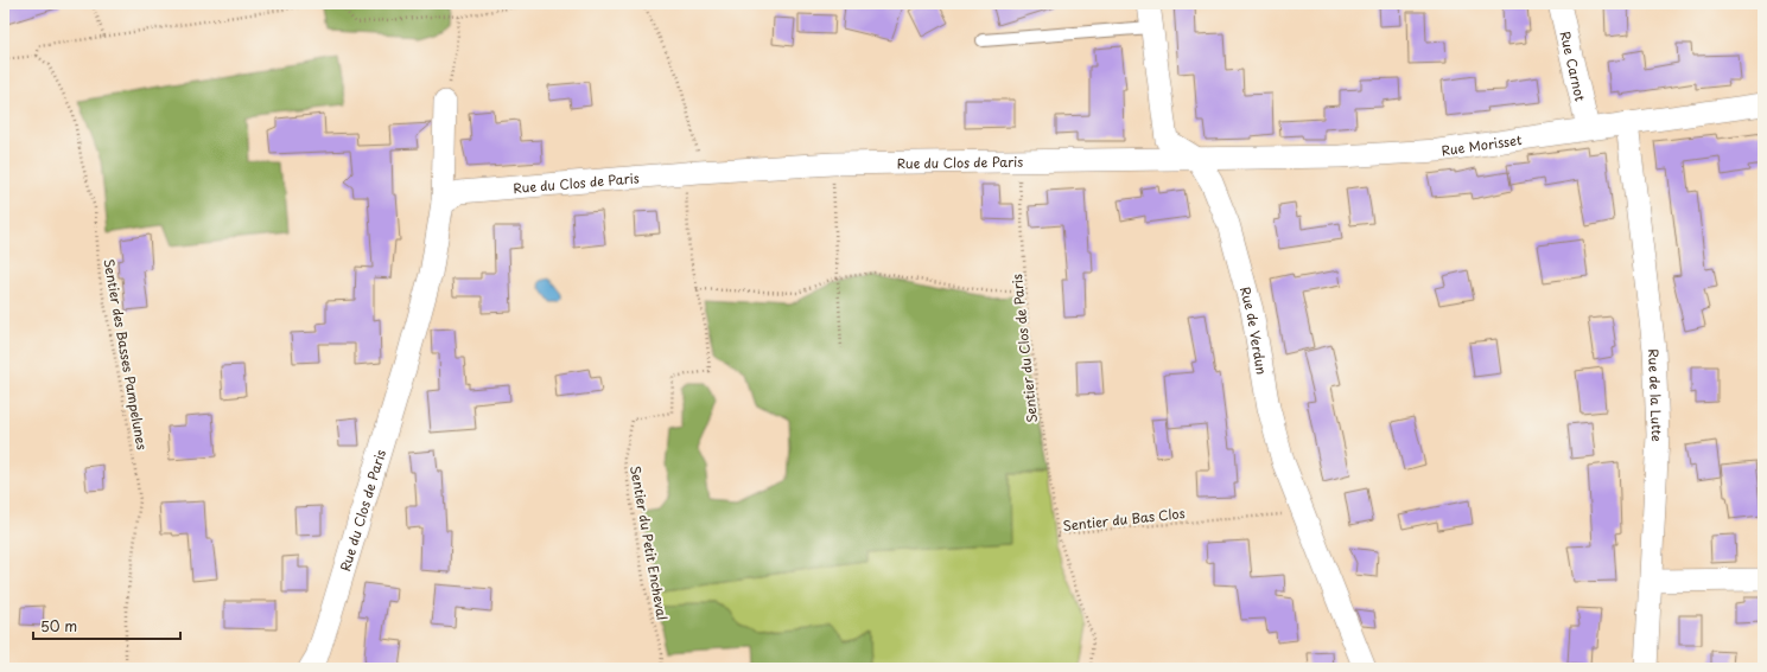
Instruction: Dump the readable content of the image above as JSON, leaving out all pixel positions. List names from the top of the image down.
{
  "streets": {
    "street": [
      "Rue Carnot",
      "Rue Morisset",
      "Rue du Clos de Paris",
      "Rue de Verdun",
      "Rue de la Lutte"
    ],
    "path": [
      "Sentier du Clos de Paris",
      "Sentier des Basses Pampelunes",
      "Sentier du Bas Clos",
      "Sentier du Petit Encheval"
    ]
  },
  "crossings": [
    ["Rue Carnot", "Rue Morisset"],
    ["Rue Morisset", "Rue du Clos de Paris"],
    ["Rue Morisset", "Rue de Verdun"],
    ["Rue Morisset", "Rue de la Lutte"],
    ["Rue du Clos de Paris", "Rue de Verdun"],
    ["Rue du Clos de Paris", "Sentier du Clos de Paris"],
    ["Rue du Clos de Paris", "Sentier du Petit Encheval"],
    ["Rue de Verdun", "Sentier du Bas Clos"],
    ["Sentier du Clos de Paris", "Sentier du Bas Clos"]
  ],
  "scale_bar": "50 m"
}
